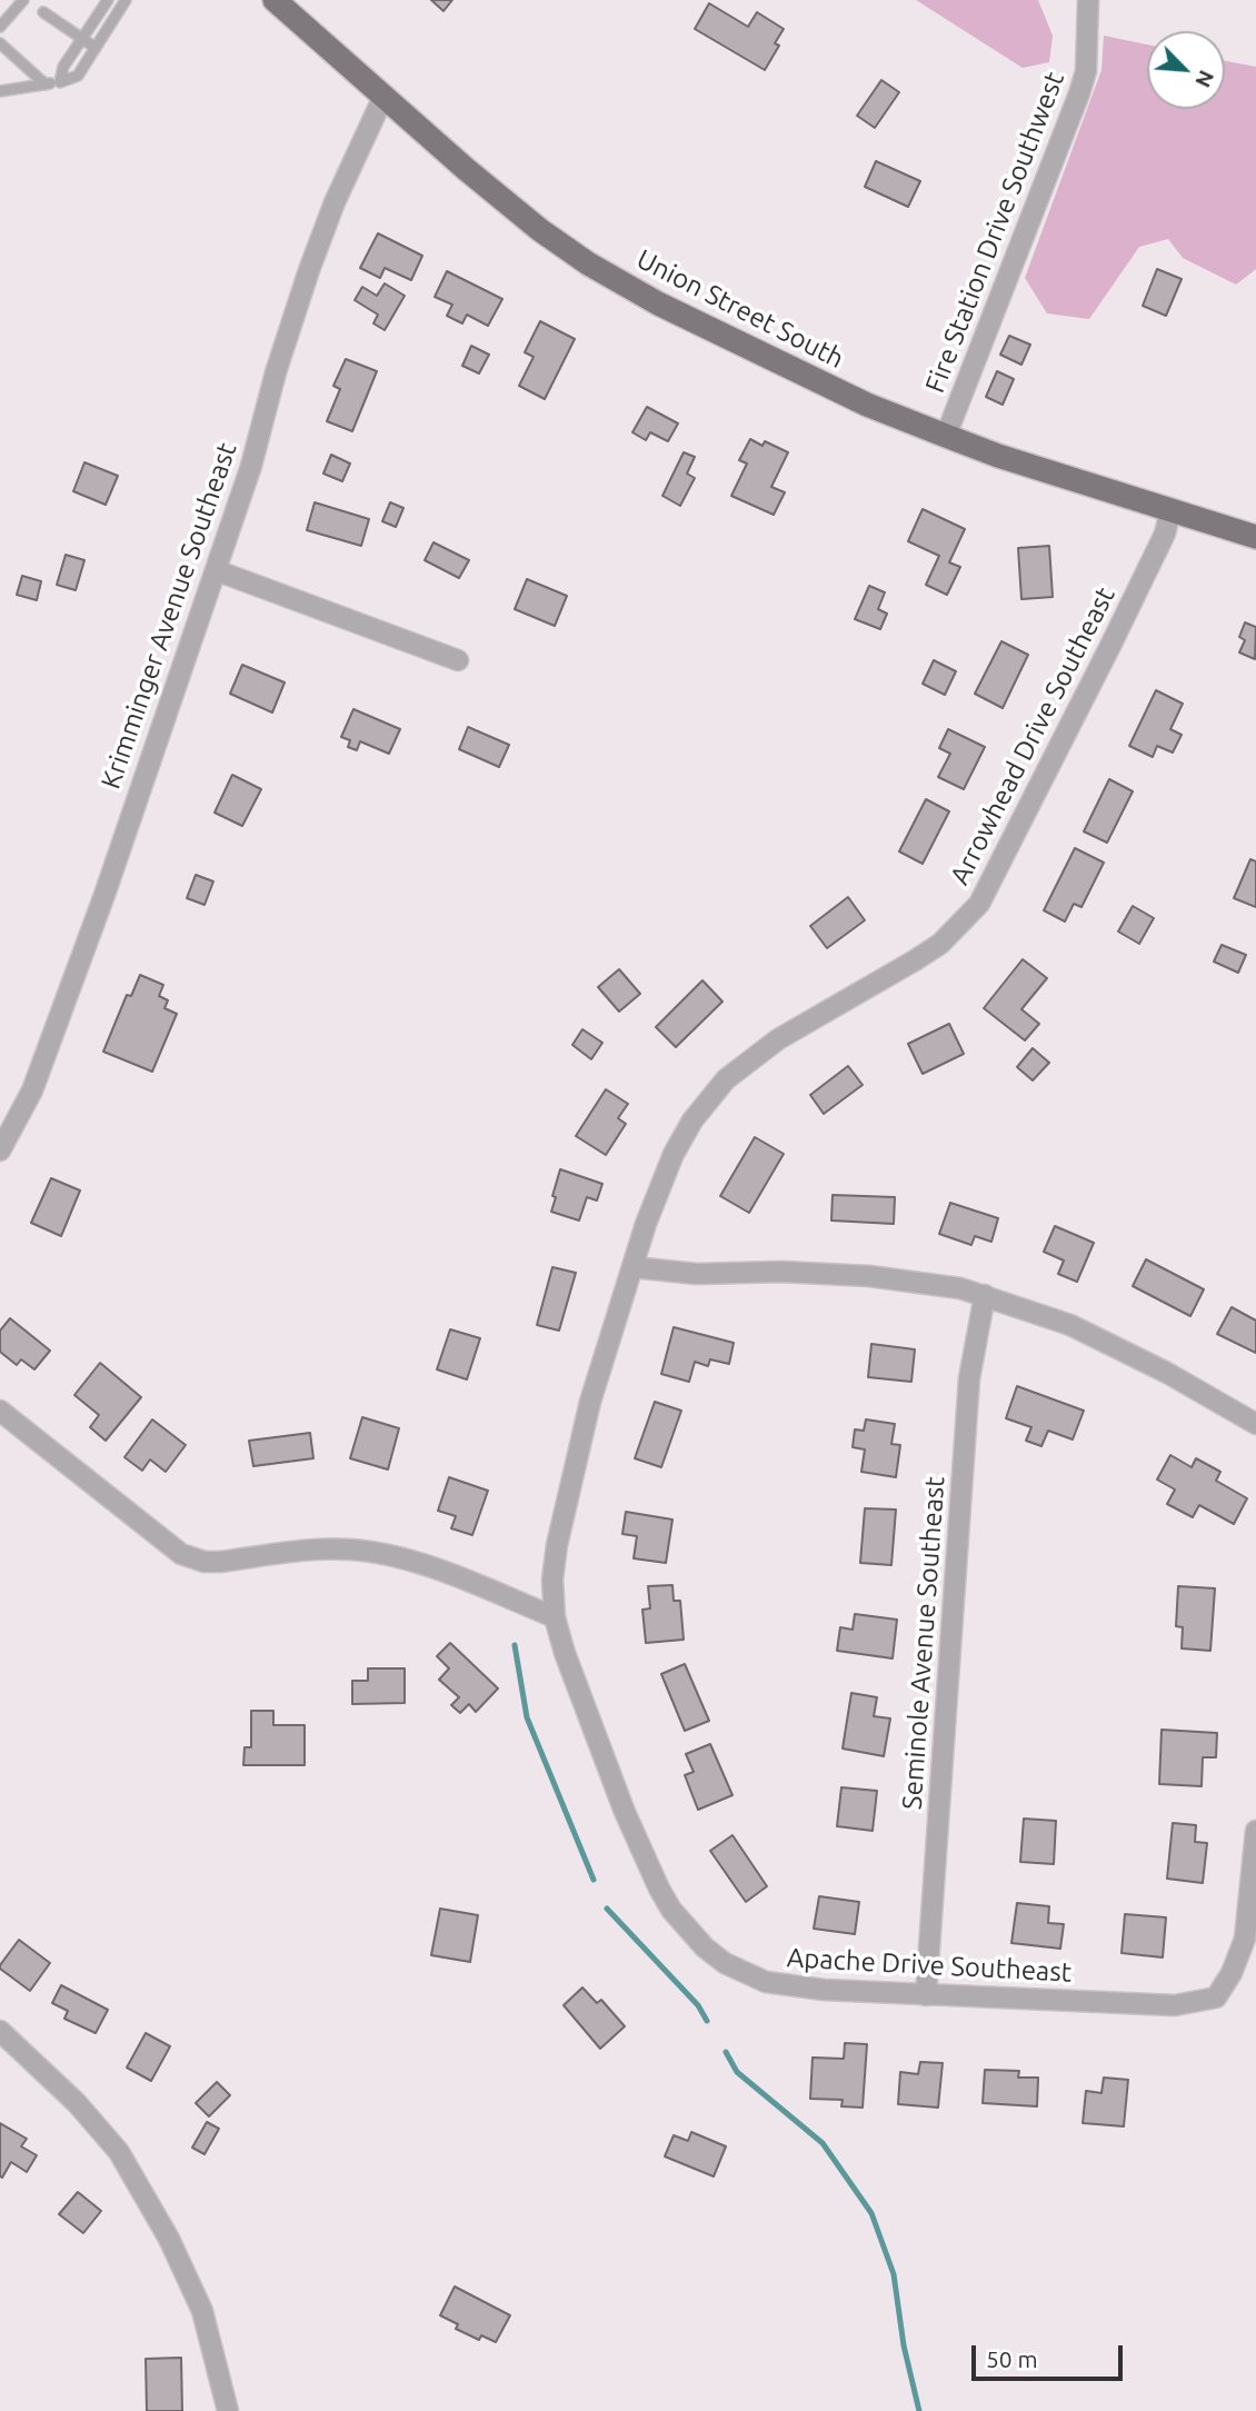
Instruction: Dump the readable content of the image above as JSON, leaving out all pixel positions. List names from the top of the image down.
{
  "streets": {
    "main road": ["Union Street South"],
    "street": [
      "Fire Station Drive Southwest",
      "Krimminger Avenue Southeast",
      "Arrowhead Drive Southeast",
      "Seminole Avenue Southeast",
      "Apache Drive Southeast"
    ]
  },
  "crossings": [
    ["Fire Station Drive Southwest", "Union Street South"],
    ["Union Street South", "Krimminger Avenue Southeast"],
    ["Union Street South", "Arrowhead Drive Southeast"],
    ["Arrowhead Drive Southeast", "Apache Drive Southeast"],
    ["Seminole Avenue Southeast", "Apache Drive Southeast"]
  ],
  "scale_bar": "50 m",
  "north": "bottom right"
}
